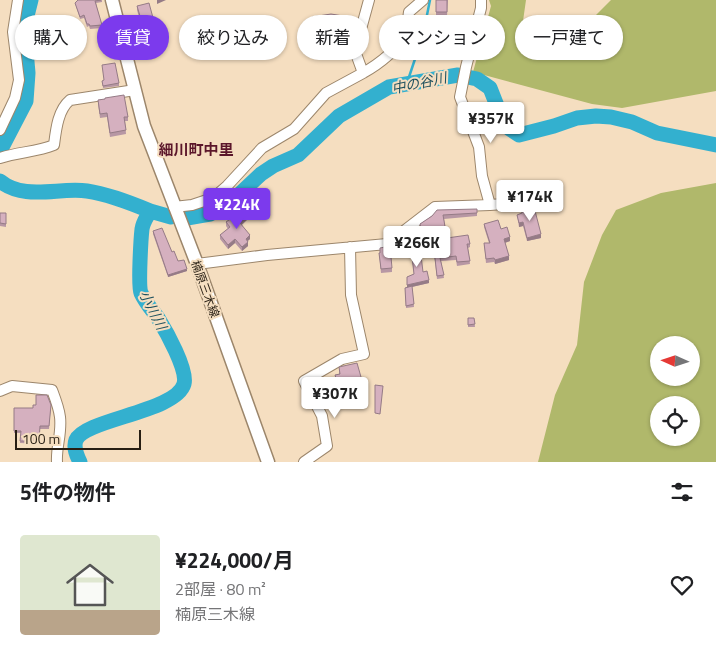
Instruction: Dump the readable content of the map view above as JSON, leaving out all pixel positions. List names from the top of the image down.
{
  "streets": {
    "main road": ["楠原三木線"]
  },
  "districts": ["細川町中里"],
  "water": ["中の谷川", "小川川"],
  "scale_bar": "100 m",
  "north": "left",
  "page": {
    "chip": [
      "購入",
      "賃貸",
      "絞り込み",
      "新着",
      "マンション",
      "一戸建て"
    ],
    "price": [
      "¥357K",
      "¥174K",
      "¥224K",
      "¥266K",
      "¥307K"
    ],
    "scale": "100 m",
    "heading": "5件の物件",
    "list": [
      {
        "name": "¥224,000/月",
        "note": "2部屋 · 80 m² · 楠原三木線"
      }
    ]
  }
}
